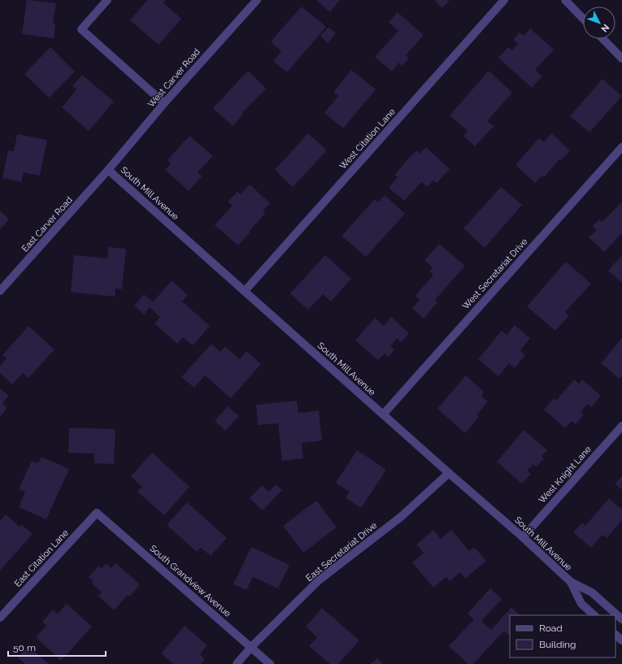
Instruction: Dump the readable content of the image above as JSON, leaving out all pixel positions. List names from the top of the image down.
{
  "streets": {
    "street": [
      "West Carver Road",
      "West Citation Lane",
      "South Mill Avenue",
      "East Carver Road",
      "West Secretariat Drive",
      "West Knight Lane",
      "East Secretariat Drive",
      "East Citation Lane",
      "South Grandview Avenue"
    ]
  },
  "crossings": [
    ["West Carver Road", "South Mill Avenue"],
    ["West Carver Road", "East Carver Road"],
    ["West Citation Lane", "South Mill Avenue"],
    ["South Mill Avenue", "East Carver Road"],
    ["South Mill Avenue", "West Secretariat Drive"],
    ["South Mill Avenue", "West Knight Lane"],
    ["South Mill Avenue", "East Secretariat Drive"],
    ["East Secretariat Drive", "South Grandview Avenue"],
    ["East Citation Lane", "South Grandview Avenue"]
  ],
  "legend": ["Road", "Building"],
  "scale_bar": "50 m",
  "north": "bottom right"
}
